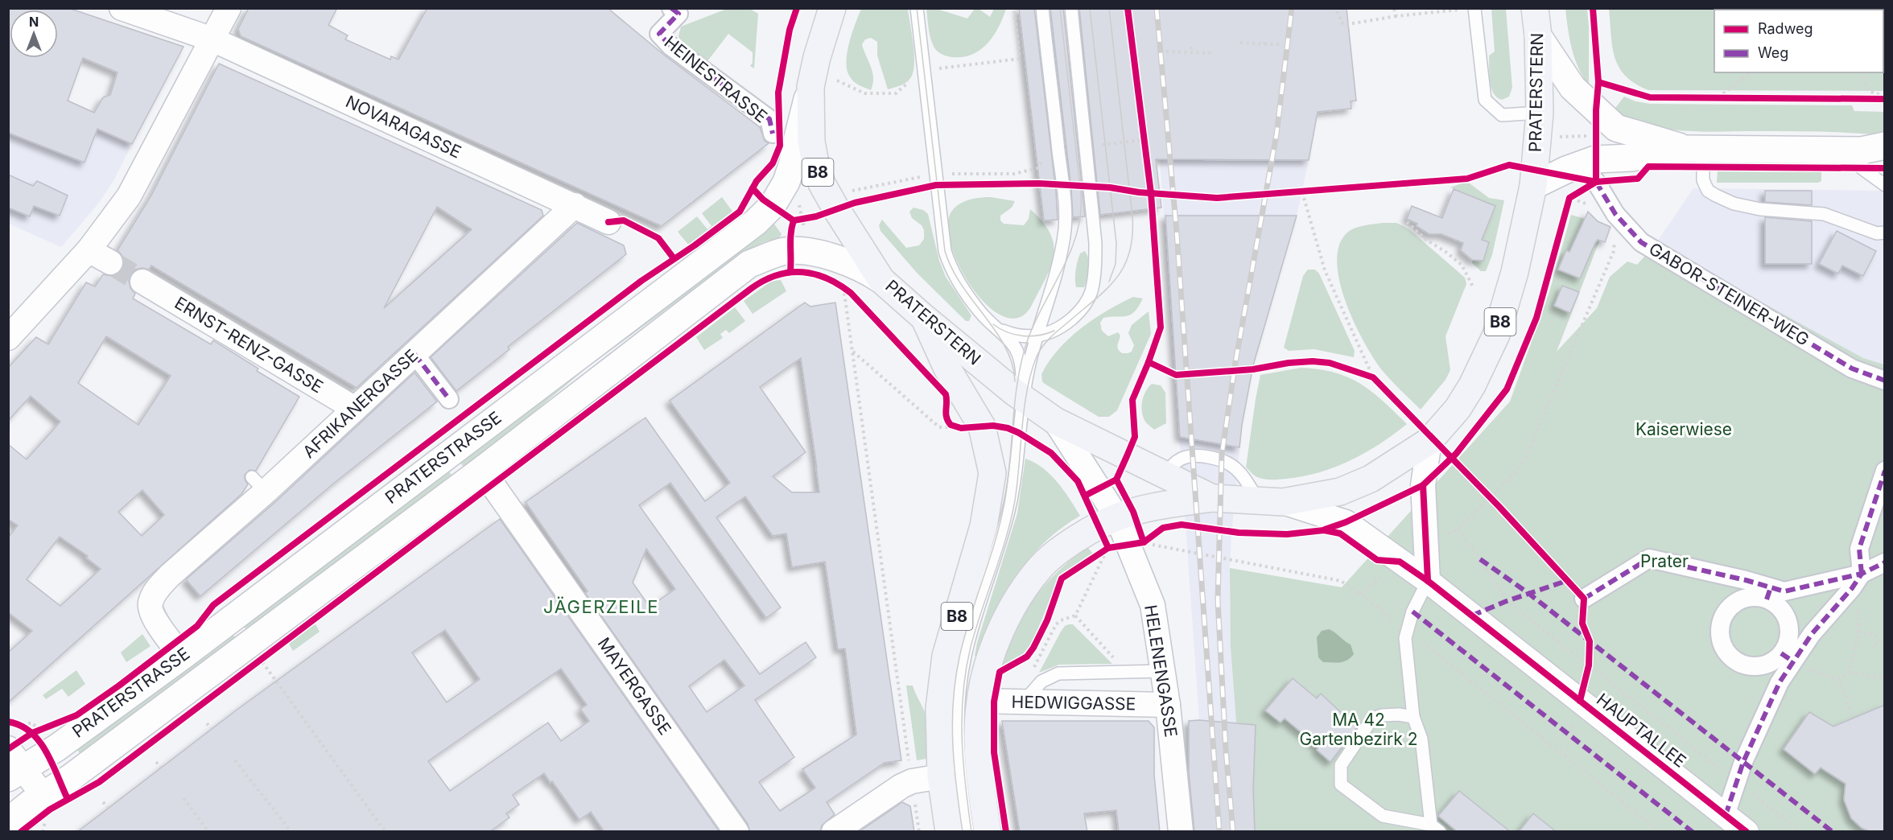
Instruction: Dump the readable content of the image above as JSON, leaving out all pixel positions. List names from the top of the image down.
{
  "streets": {
    "main road": ["PRATERSTERN", "B8", "PRATERSTRASSE"],
    "street": [
      "HEINESTRASSE",
      "NOVARAGASSE",
      "GABOR-STEINER-WEG",
      "ERNST-RENZ-GASSE",
      "AFRIKANERGASSE",
      "HELENENGASSE",
      "MAYERGASSE",
      "HEDWIGGASSE",
      "HAUPTALLEE"
    ]
  },
  "crossings": [
    ["PRATERSTERN", "B8"],
    ["PRATERSTERN", "PRATERSTRASSE"],
    ["PRATERSTERN", "HELENENGASSE"],
    ["PRATERSTERN", "HAUPTALLEE"],
    ["NOVARAGASSE", "AFRIKANERGASSE"],
    ["B8", "HELENENGASSE"],
    ["B8", "HEDWIGGASSE"],
    ["ERNST-RENZ-GASSE", "AFRIKANERGASSE"],
    ["AFRIKANERGASSE", "PRATERSTRASSE"],
    ["PRATERSTRASSE", "MAYERGASSE"],
    ["HELENENGASSE", "HEDWIGGASSE"]
  ],
  "districts": ["JÄGERZEILE"],
  "parks": ["Kaiserwiese", "Prater", "MA 42 Gartenbezirk 2"],
  "legend": ["Radweg", "Weg"],
  "north": "top"
}
